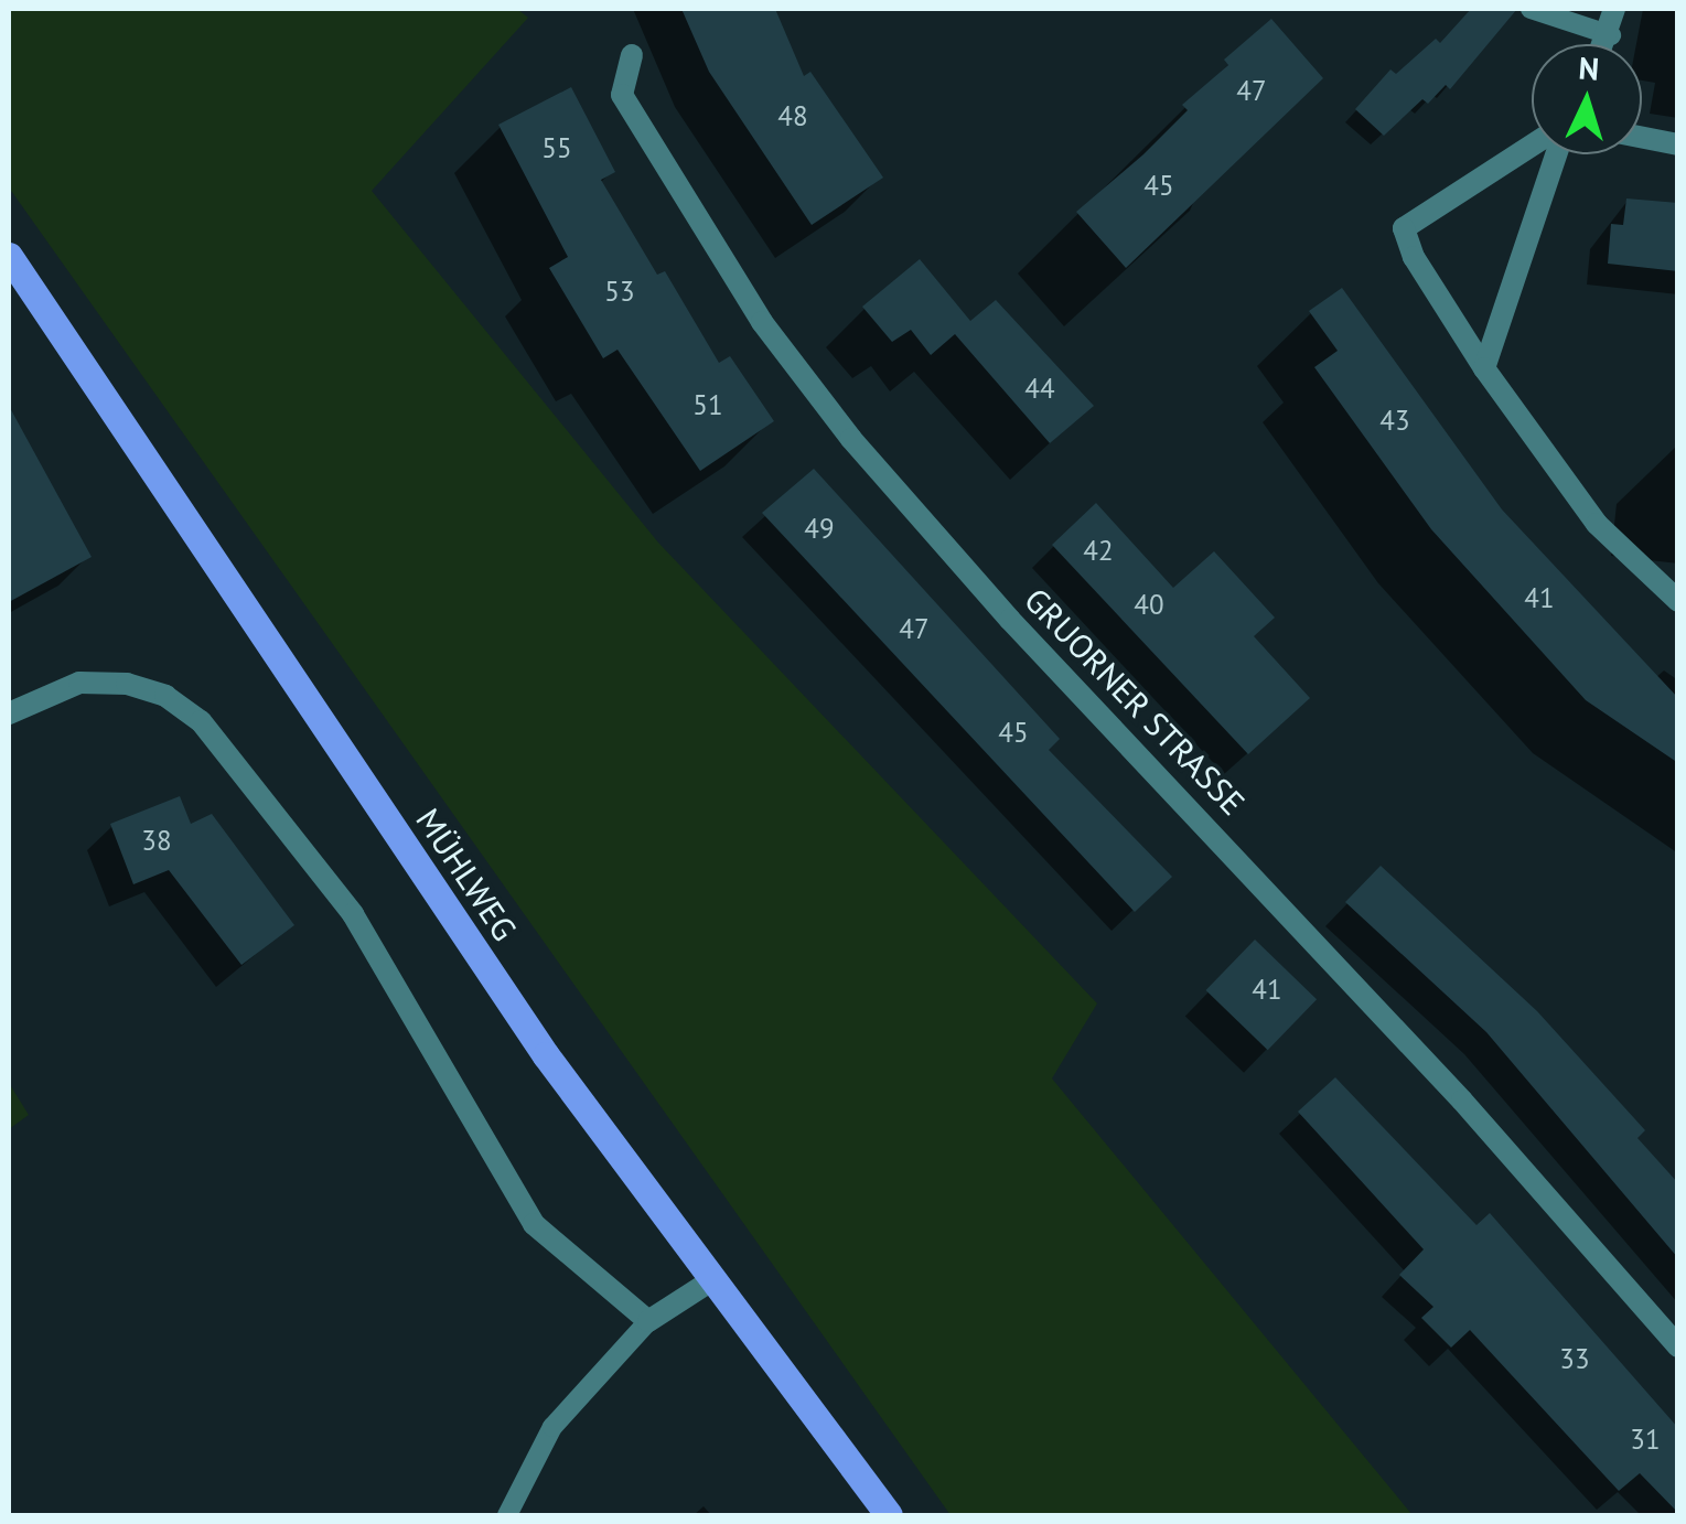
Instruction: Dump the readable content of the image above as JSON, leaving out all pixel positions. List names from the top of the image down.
{
  "streets": {
    "main road": ["MÜHLWEG"],
    "street": ["GRUORNER STRASSE"]
  },
  "house_numbers": [
    "47",
    "48",
    "55",
    "45",
    "53",
    "44",
    "51",
    "43",
    "49",
    "42",
    "41",
    "40",
    "47",
    "45",
    "38",
    "41",
    "33",
    "31"
  ],
  "north": "top"
}
